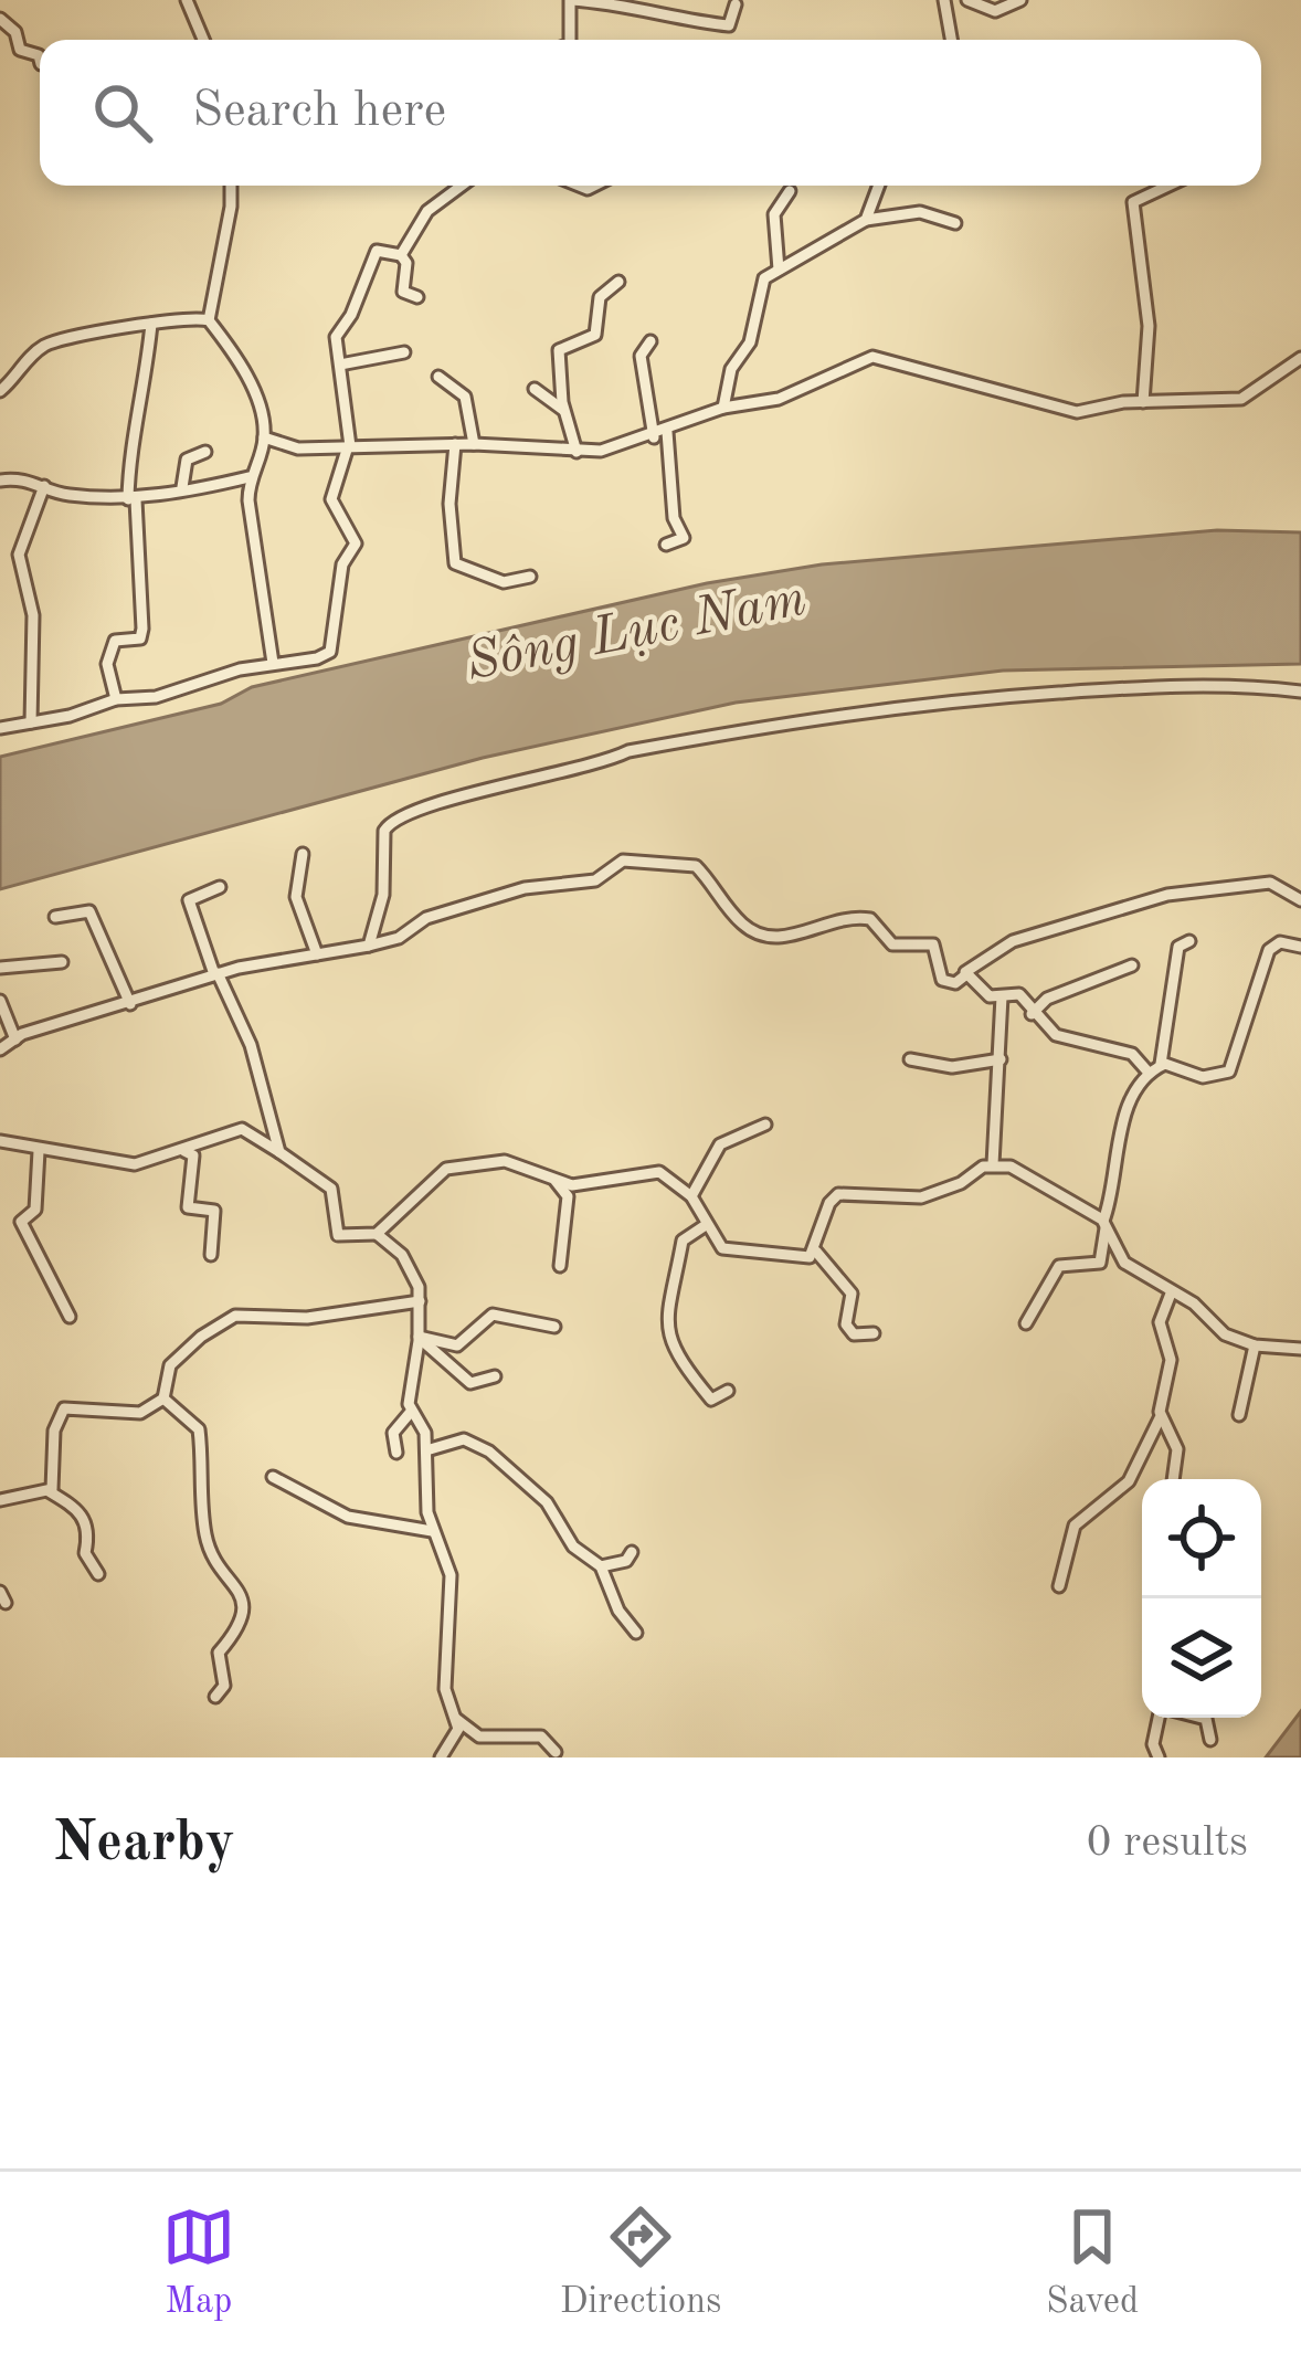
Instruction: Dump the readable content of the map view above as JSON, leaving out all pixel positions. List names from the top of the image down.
{
  "water": ["Sông Lục Nam"],
  "page": {
    "search": "Search here",
    "heading": ["Nearby", "0 results"],
    "nav": ["Map", "Directions", "Saved"]
  }
}
